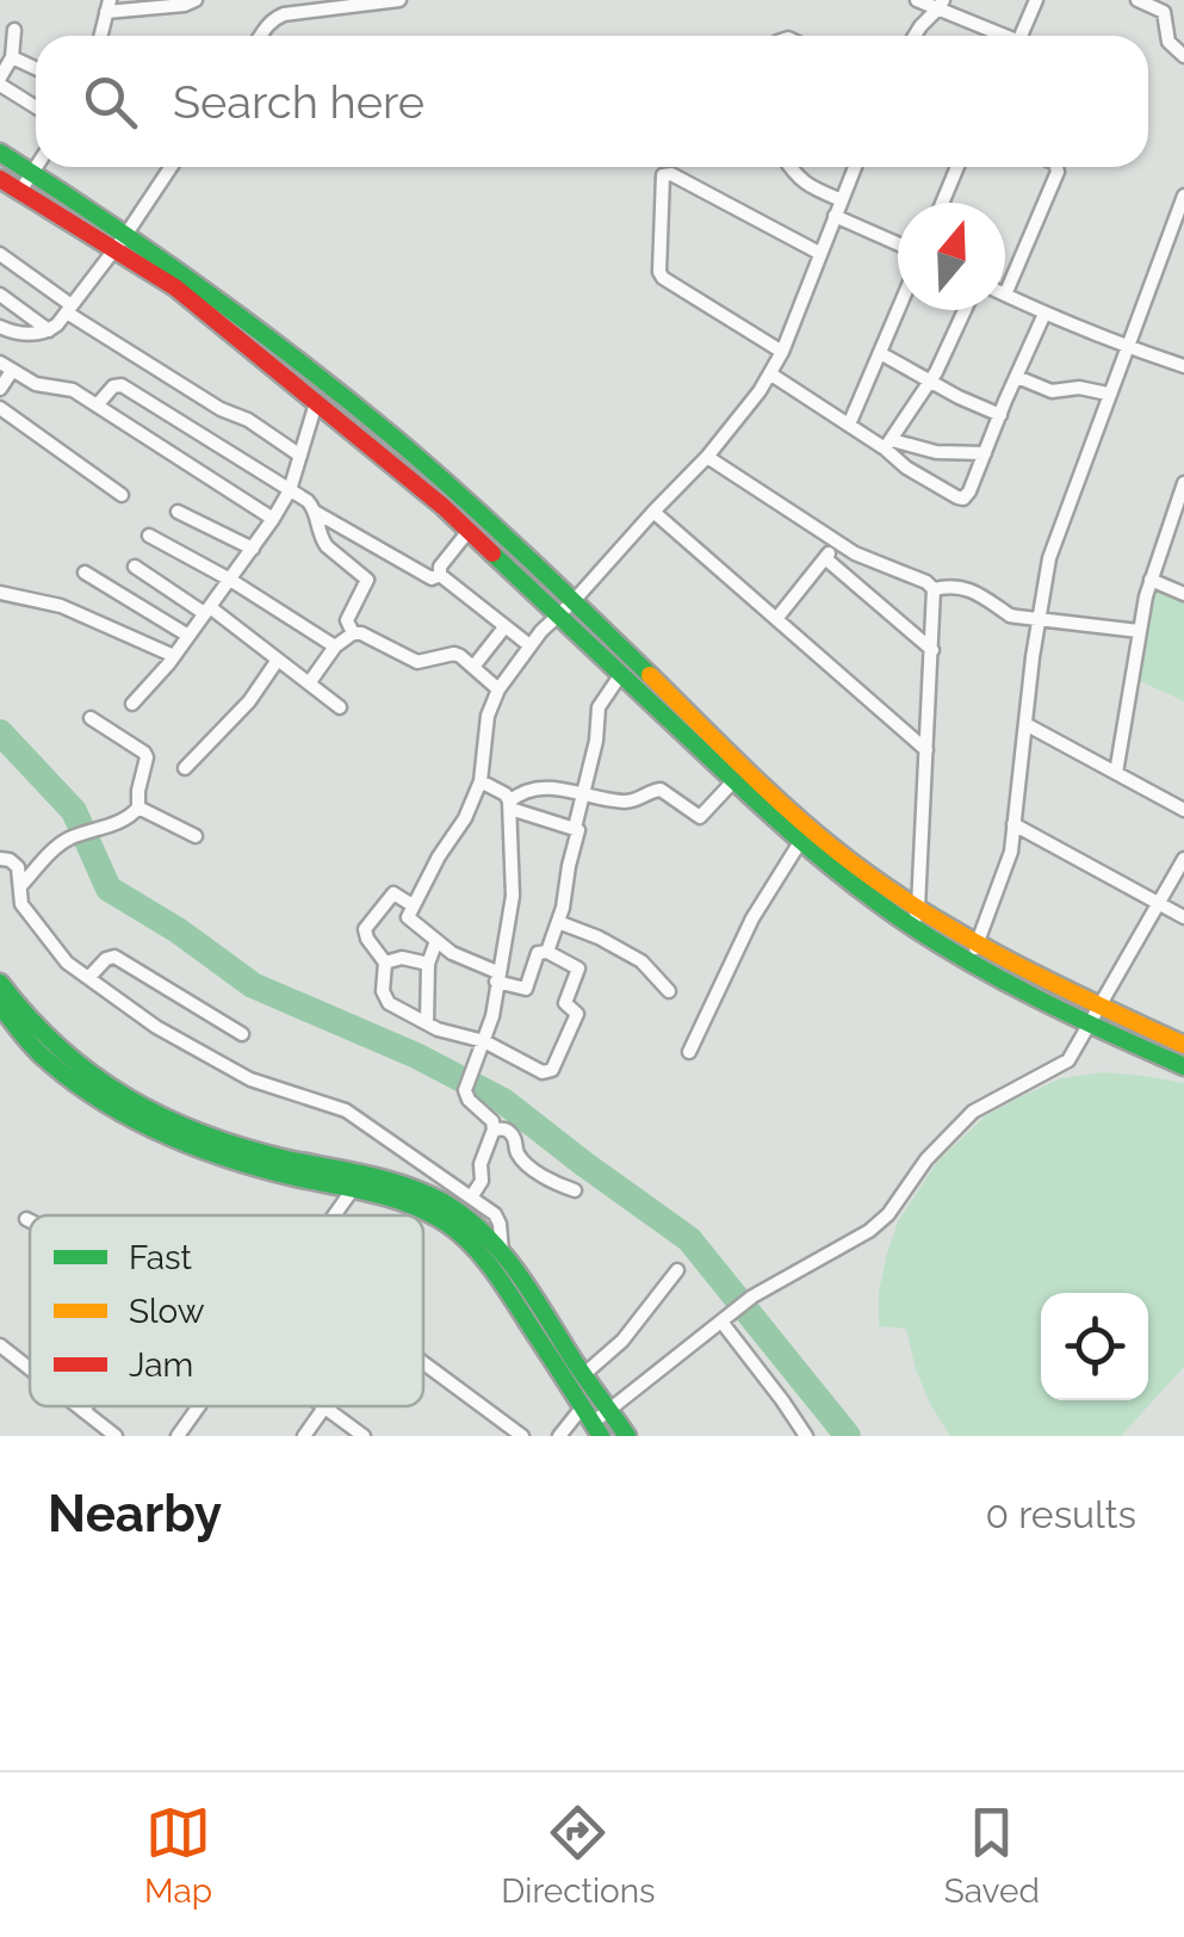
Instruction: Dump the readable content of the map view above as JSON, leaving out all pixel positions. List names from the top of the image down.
{
  "legend": ["Fast", "Slow", "Jam"],
  "north": "top",
  "page": {
    "search": "Search here",
    "heading": ["Nearby", "0 results"],
    "nav": ["Map", "Directions", "Saved"]
  }
}
